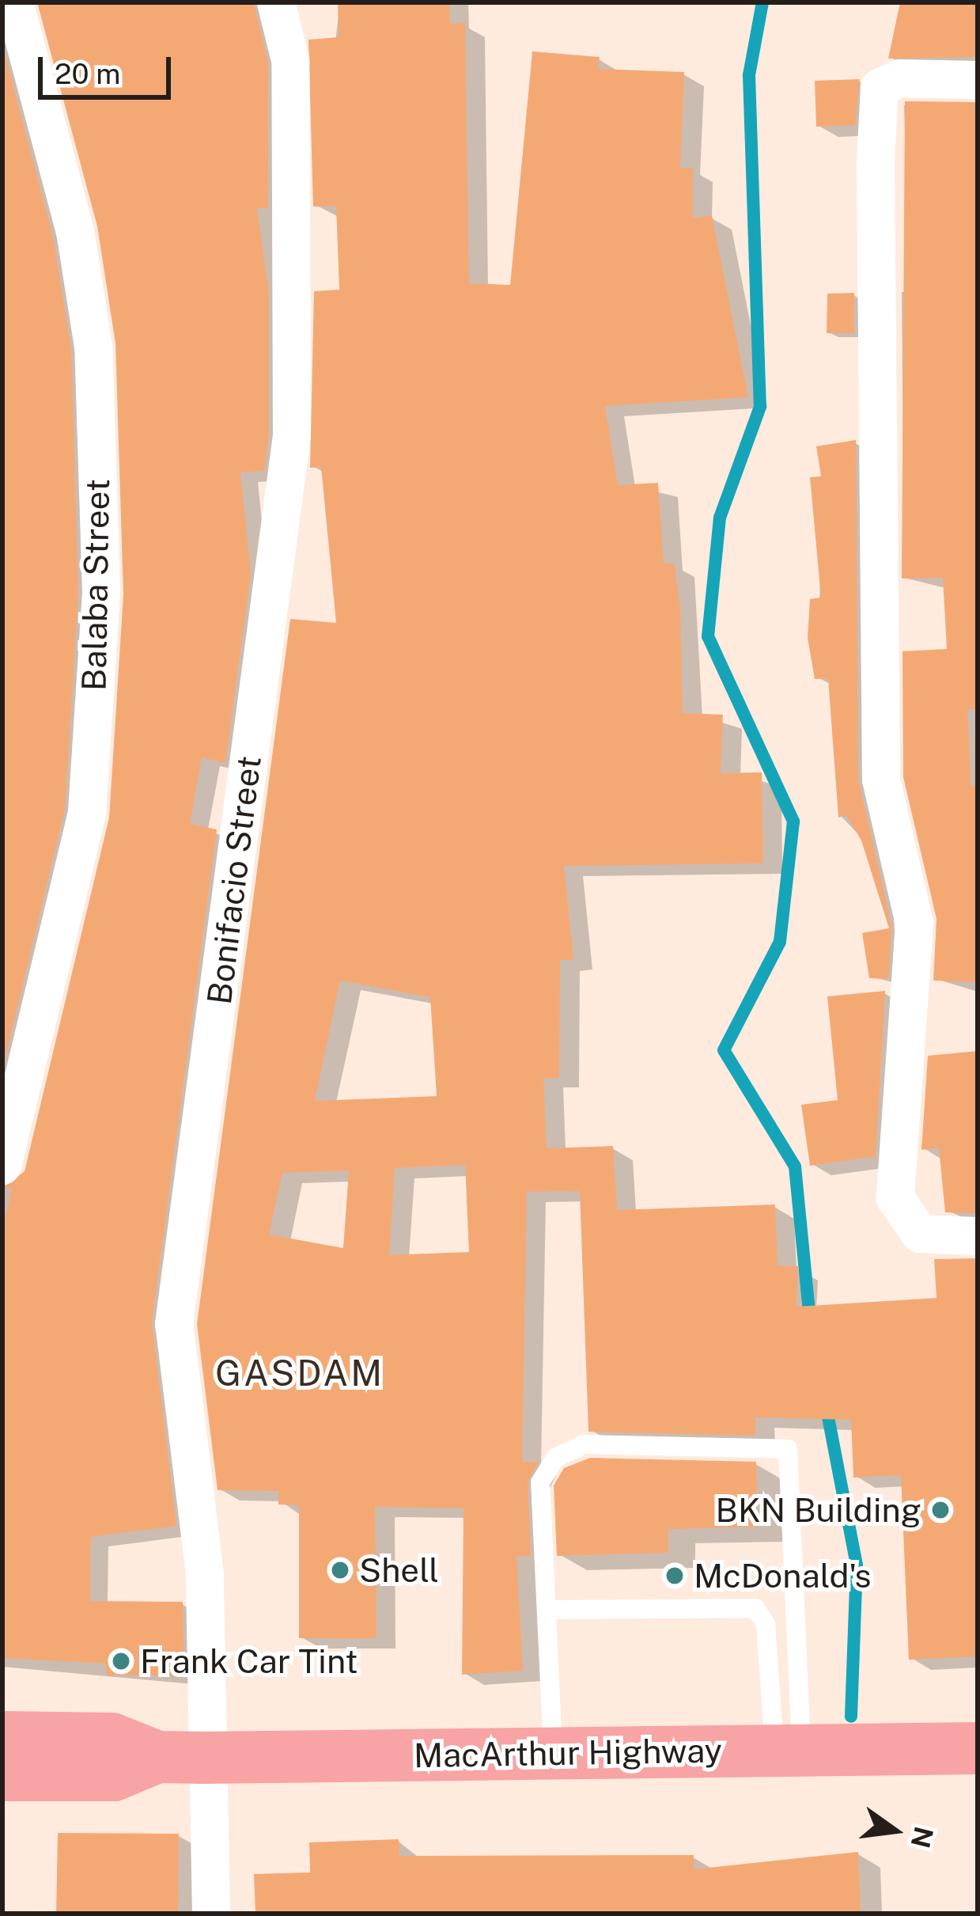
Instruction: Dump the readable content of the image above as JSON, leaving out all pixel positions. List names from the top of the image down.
{
  "streets": {
    "highway": ["MacArthur Highway"],
    "street": ["Balaba Street", "Bonifacio Street"]
  },
  "crossings": [
    ["Bonifacio Street", "MacArthur Highway"]
  ],
  "districts": ["GASDAM"],
  "places": [
    "BKN Building",
    "Shell",
    "McDonald's",
    "Frank Car Tint"
  ],
  "scale_bar": "20 m",
  "north": "right"
}
